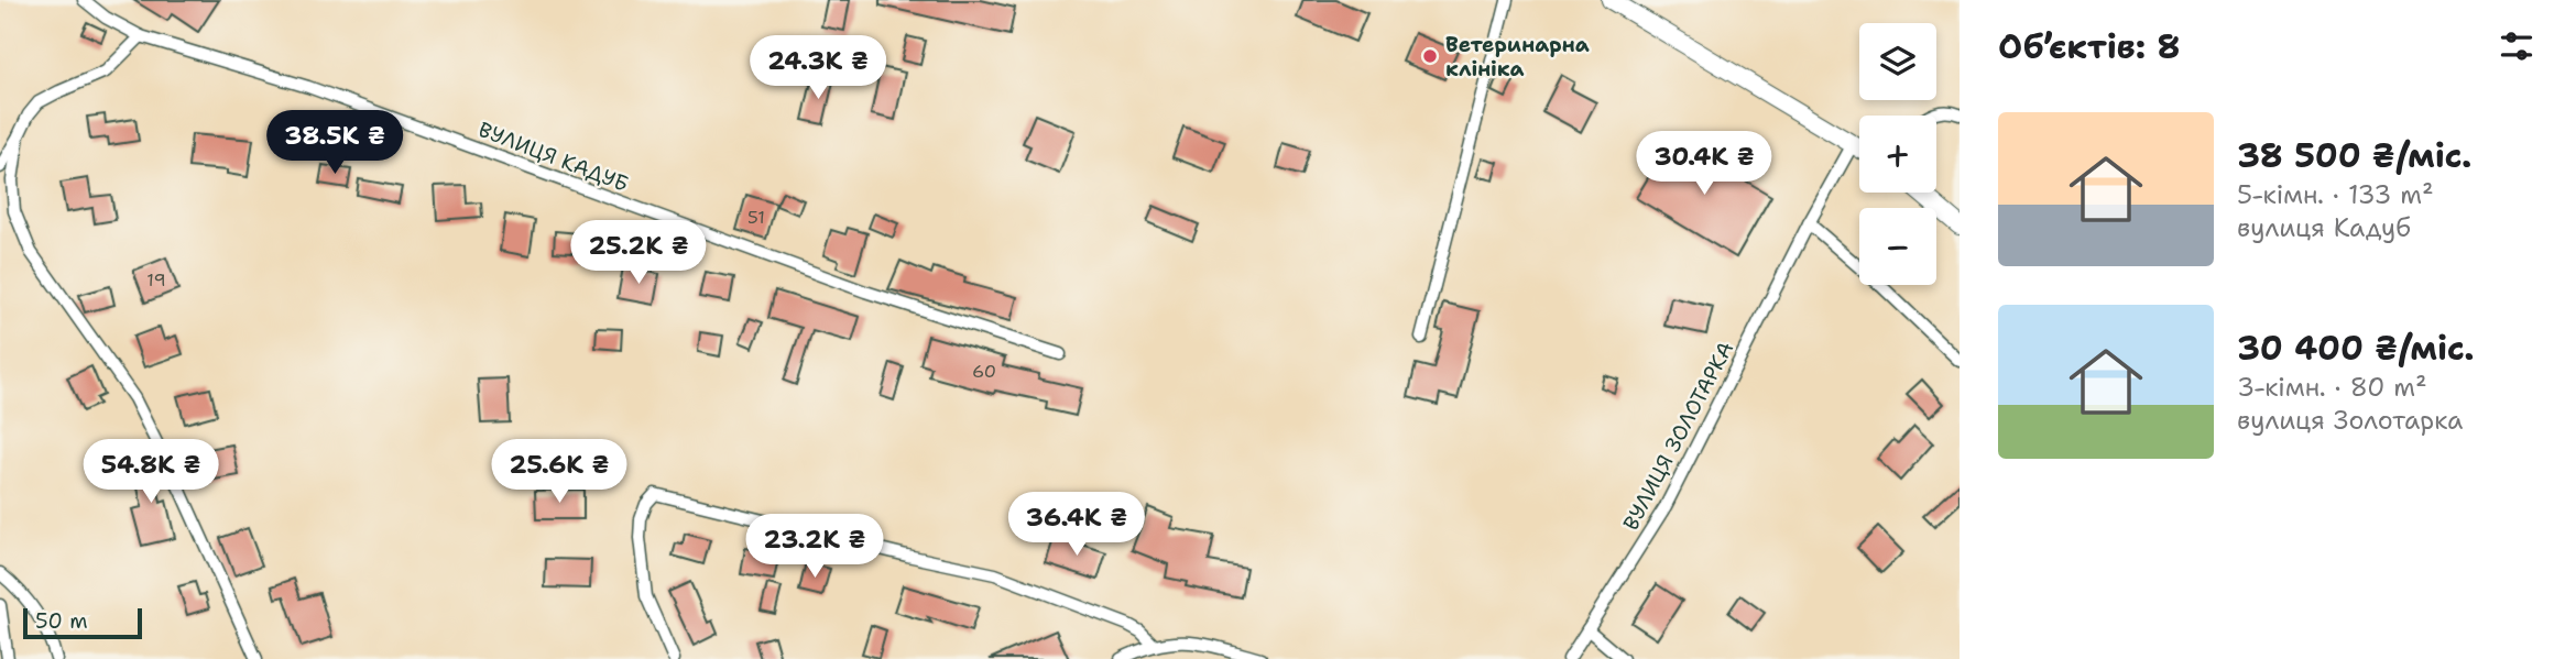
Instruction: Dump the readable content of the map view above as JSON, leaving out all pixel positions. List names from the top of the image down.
{
  "streets": {
    "street": ["ВУЛИЦЯ КАДУБ", "ВУЛИЦЯ ЗОЛОТАРКА"]
  },
  "places": ["Ветеринарна клініка"],
  "house_numbers": ["51", "19", "60"],
  "scale_bar": "50 m",
  "page": {
    "heading": "Об’єктів: 8",
    "map_buttons": ["+", "−"],
    "price": [
      "24.3K ₴",
      "38.5K ₴",
      "30.4K ₴",
      "25.2K ₴",
      "54.8K ₴",
      "25.6K ₴",
      "36.4K ₴",
      "23.2K ₴"
    ],
    "list": [
      {
        "name": "38 500 ₴/міс.",
        "note": "5-кімн. · 133 m² · вулиця Кадуб"
      },
      {
        "name": "30 400 ₴/міс.",
        "note": "3-кімн. · 80 m² · вулиця Золотарка"
      }
    ],
    "scale": "50 m"
  }
}
